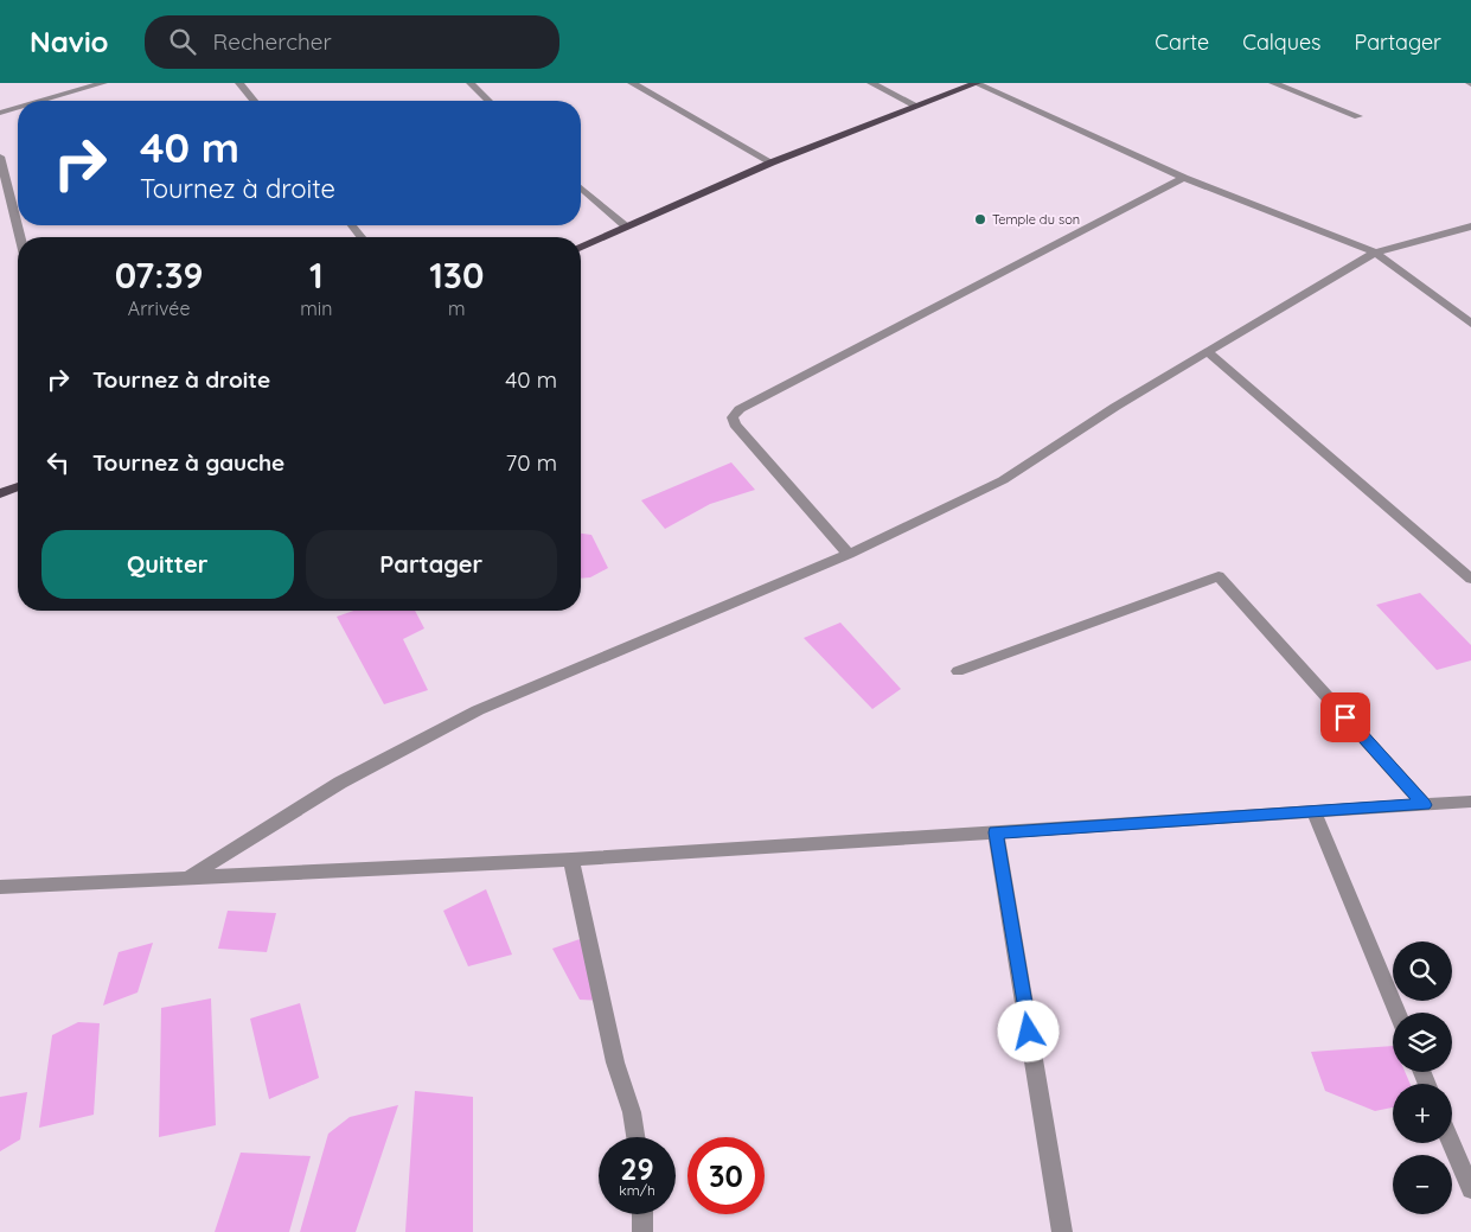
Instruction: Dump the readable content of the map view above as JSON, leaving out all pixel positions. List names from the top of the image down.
{
  "places": ["Temple du son"],
  "page": {
    "header": "Navio",
    "search": "Rechercher",
    "nav": ["Carte", "Calques", "Partager"],
    "turn": ["40 m", "Tournez à droite"],
    "eta": [
      "07:39",
      "Arrivée",
      "1",
      "min",
      "130",
      "m"
    ],
    "list": [
      {
        "name": "Tournez à droite",
        "value": "40 m"
      },
      {
        "name": "Tournez à gauche",
        "value": "70 m"
      }
    ],
    "buttons": ["Quitter", "Partager"],
    "map_buttons": ["+", "−"],
    "speed": "29 km/h",
    "limit": "30"
  }
}
